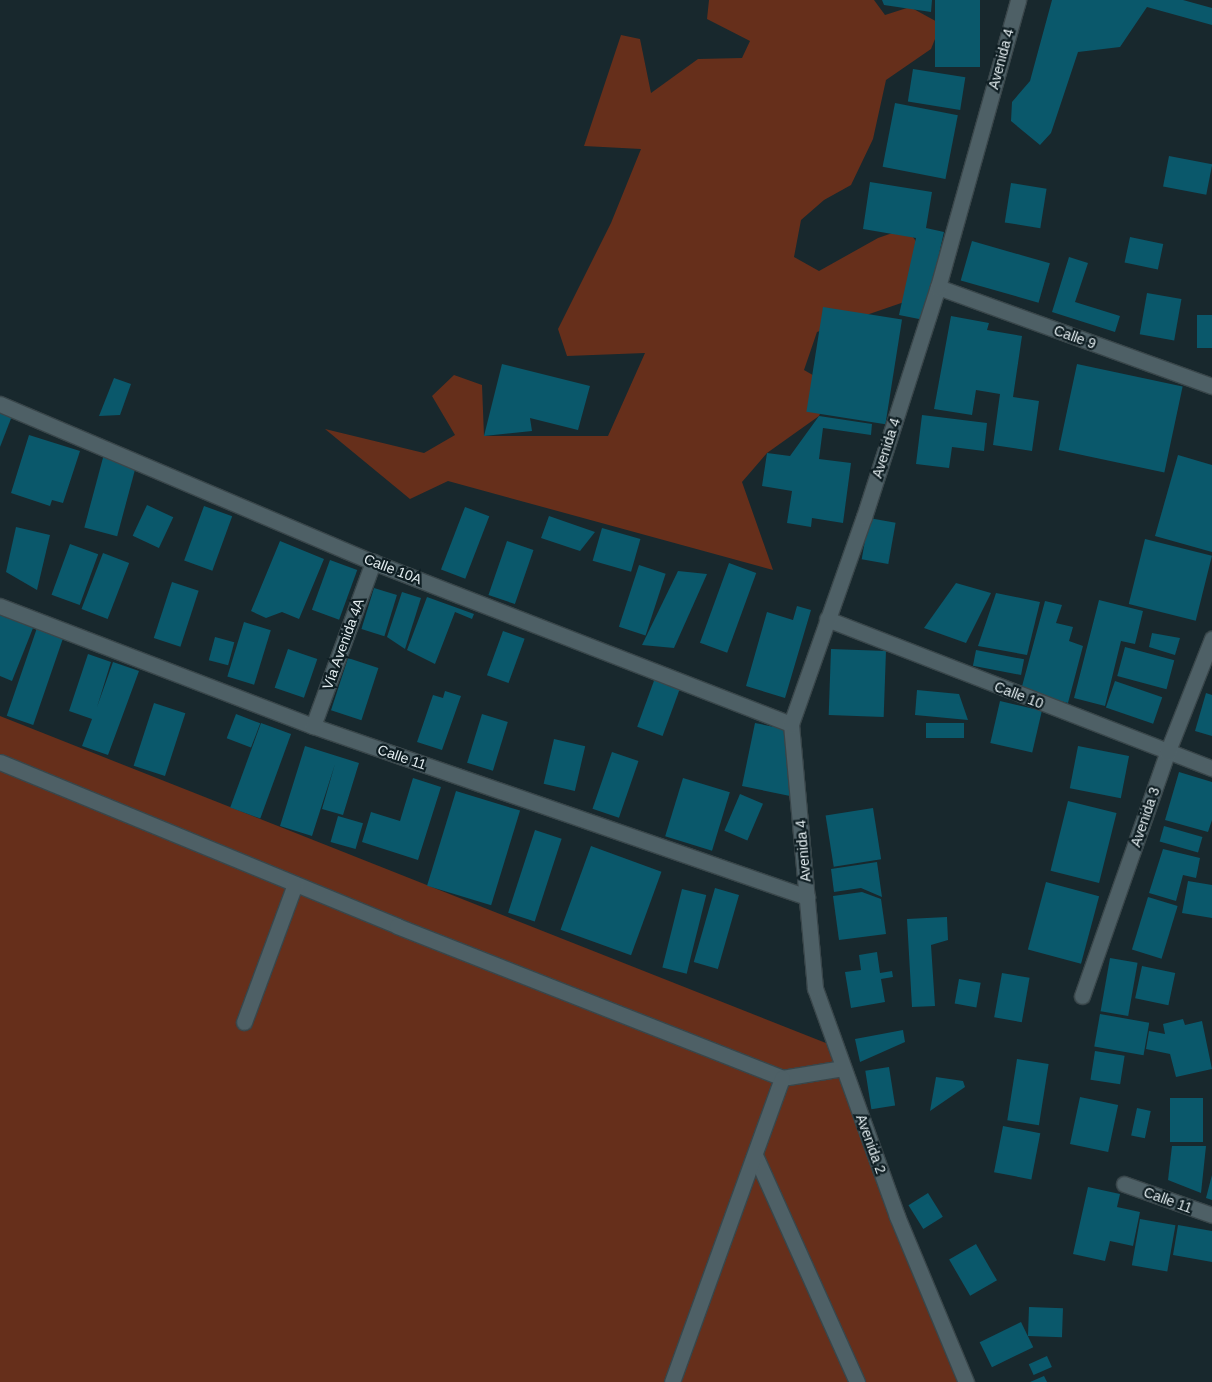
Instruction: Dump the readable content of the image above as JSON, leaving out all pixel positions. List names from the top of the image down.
{
  "streets": {
    "street": [
      "Avenida 4",
      "Calle 9",
      "Calle 10A",
      "Vía Avenida 4A",
      "Calle 10",
      "Calle 11",
      "Avenida 3",
      "Avenida 2"
    ]
  },
  "crossings": [
    ["Avenida 4", "Calle 9"],
    ["Avenida 4", "Calle 10A"],
    ["Avenida 4", "Calle 10"],
    ["Avenida 4", "Calle 11"],
    ["Avenida 4", "Avenida 2"],
    ["Calle 10A", "Vía Avenida 4A"],
    ["Vía Avenida 4A", "Calle 11"],
    ["Calle 10", "Avenida 3"],
    ["Calle 11", "Avenida 2"]
  ]
}
